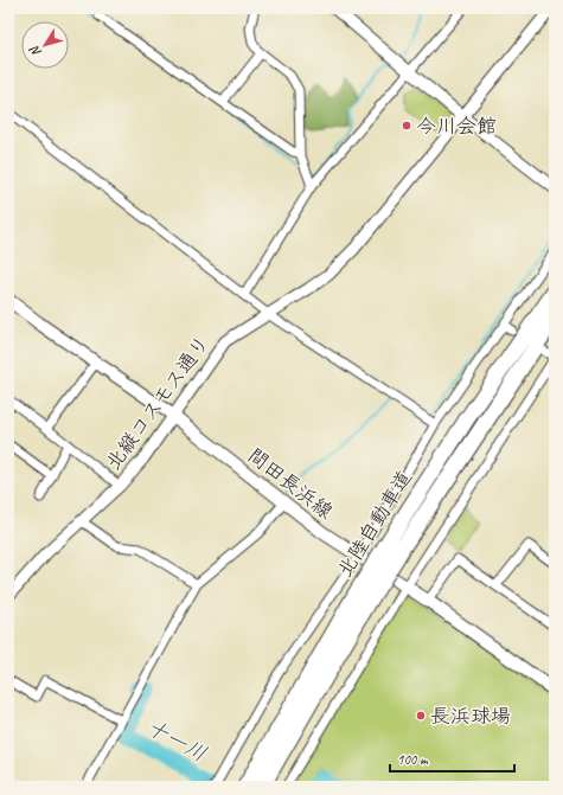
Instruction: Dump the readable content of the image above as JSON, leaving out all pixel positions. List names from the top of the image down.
{
  "streets": {
    "highway": ["北陸自動車道"],
    "main road": ["間田長浜線"],
    "street": ["北縦コスモス通り"]
  },
  "crossings": [
    ["北縦コスモス通り", "間田長浜線"]
  ],
  "water": ["十一川"],
  "places": ["今川会館", "長浜球場"],
  "scale_bar": "100 m",
  "north": "bottom left"
}
